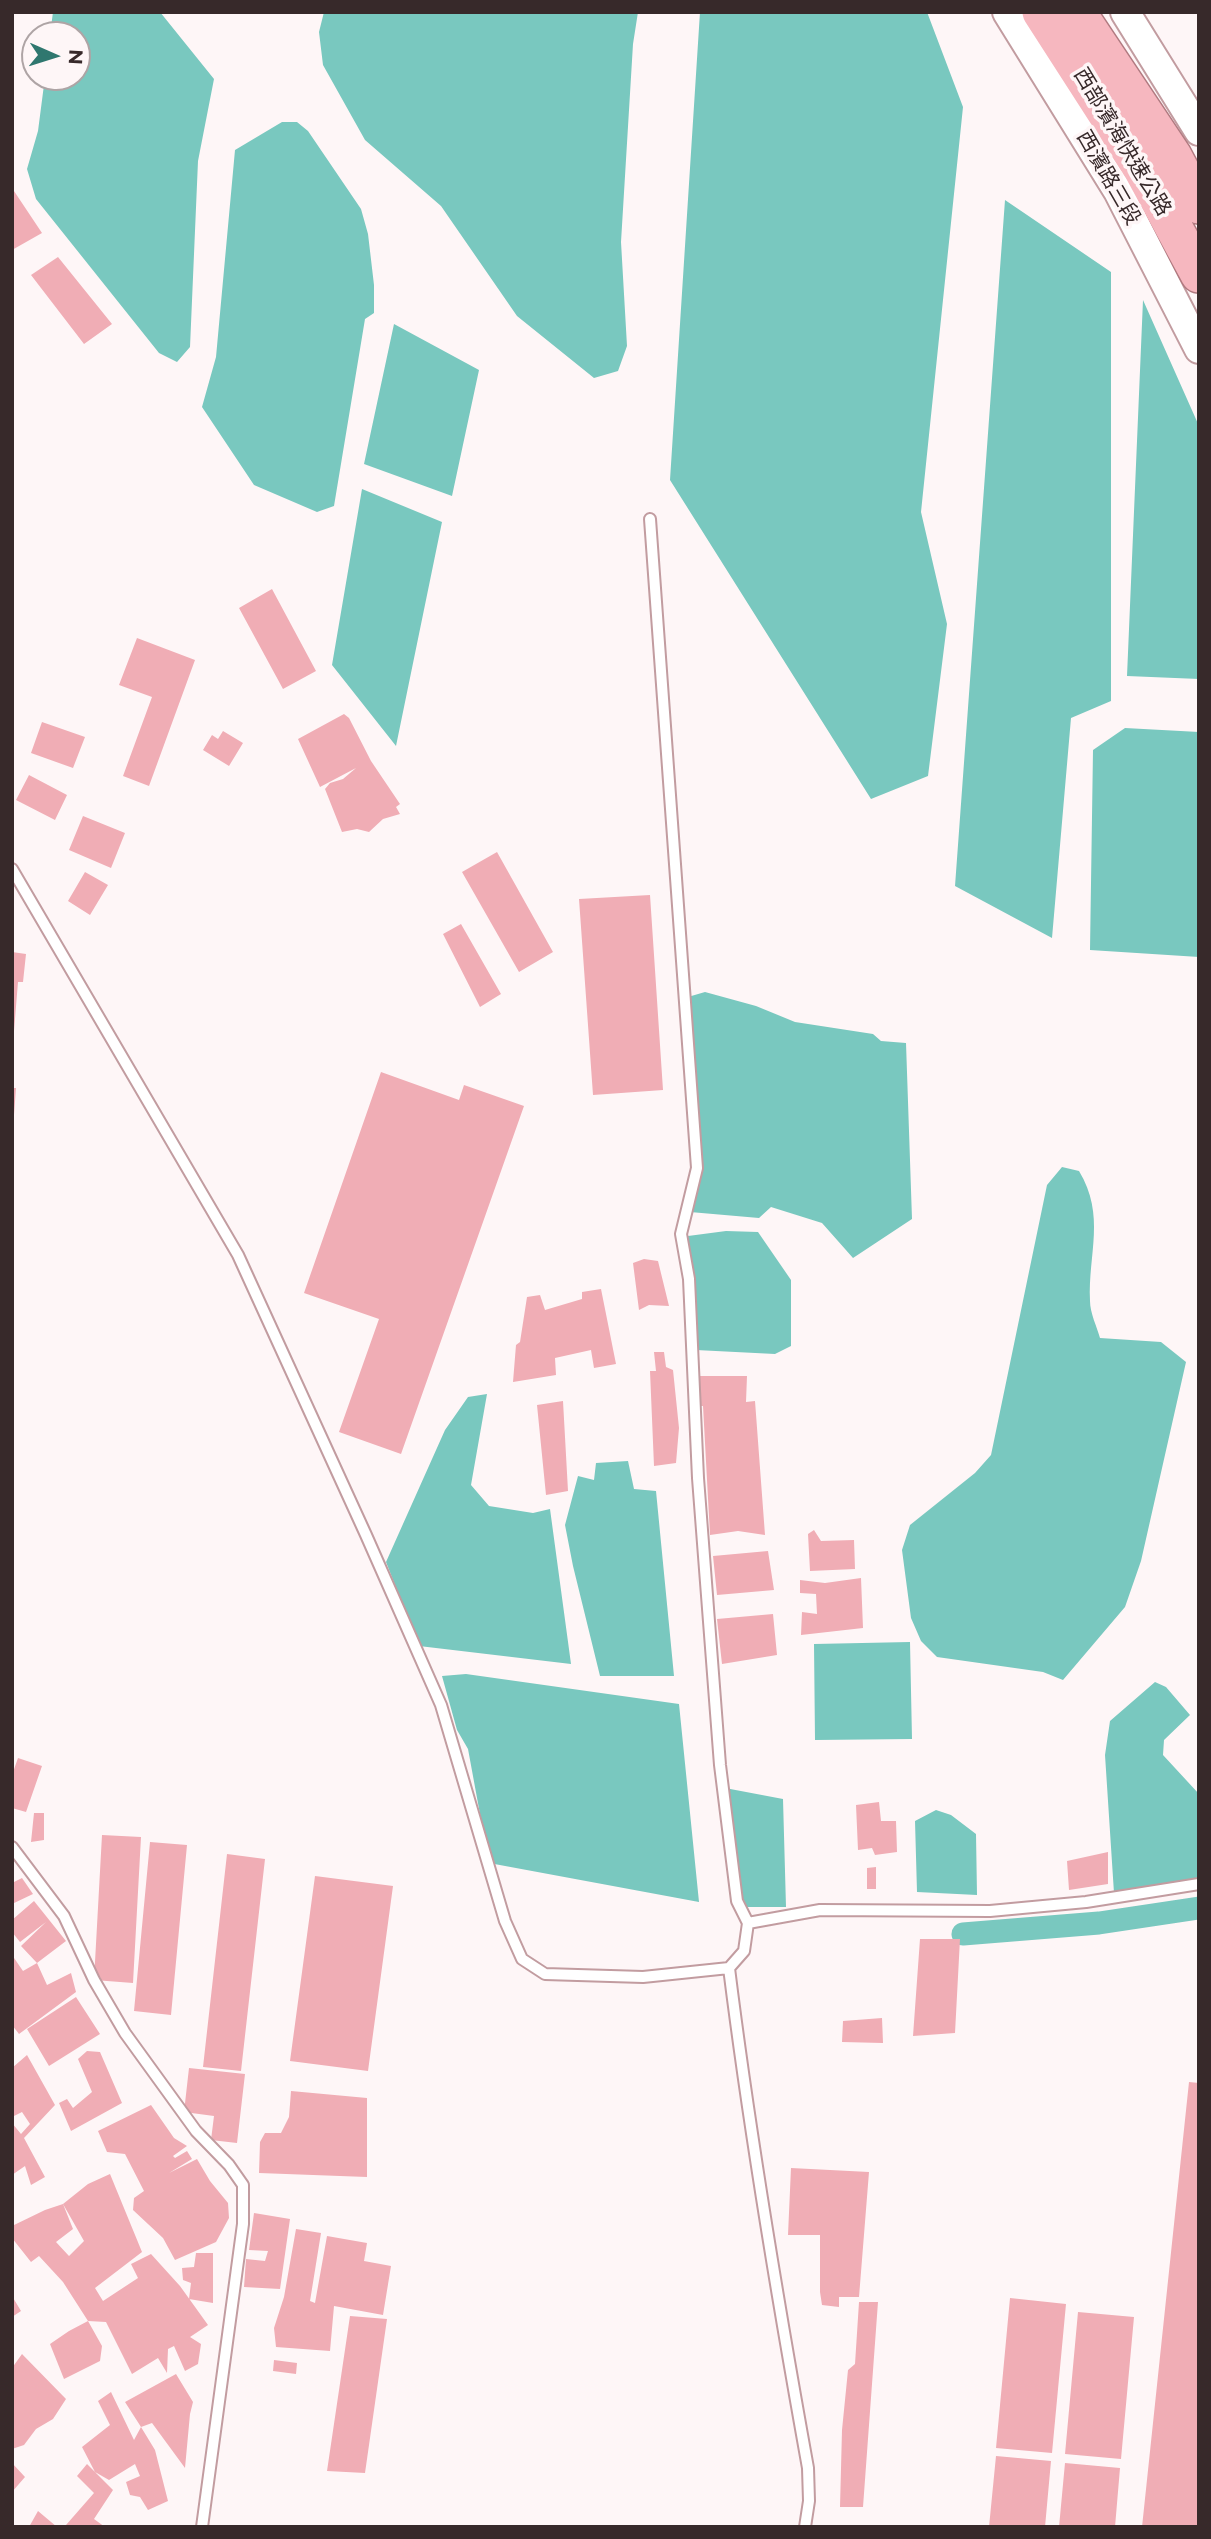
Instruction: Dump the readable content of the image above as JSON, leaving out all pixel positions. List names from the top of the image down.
{
  "streets": {
    "highway": ["西部濱海快速公路"],
    "street": ["西濱路三段"]
  },
  "north": "right"
}
